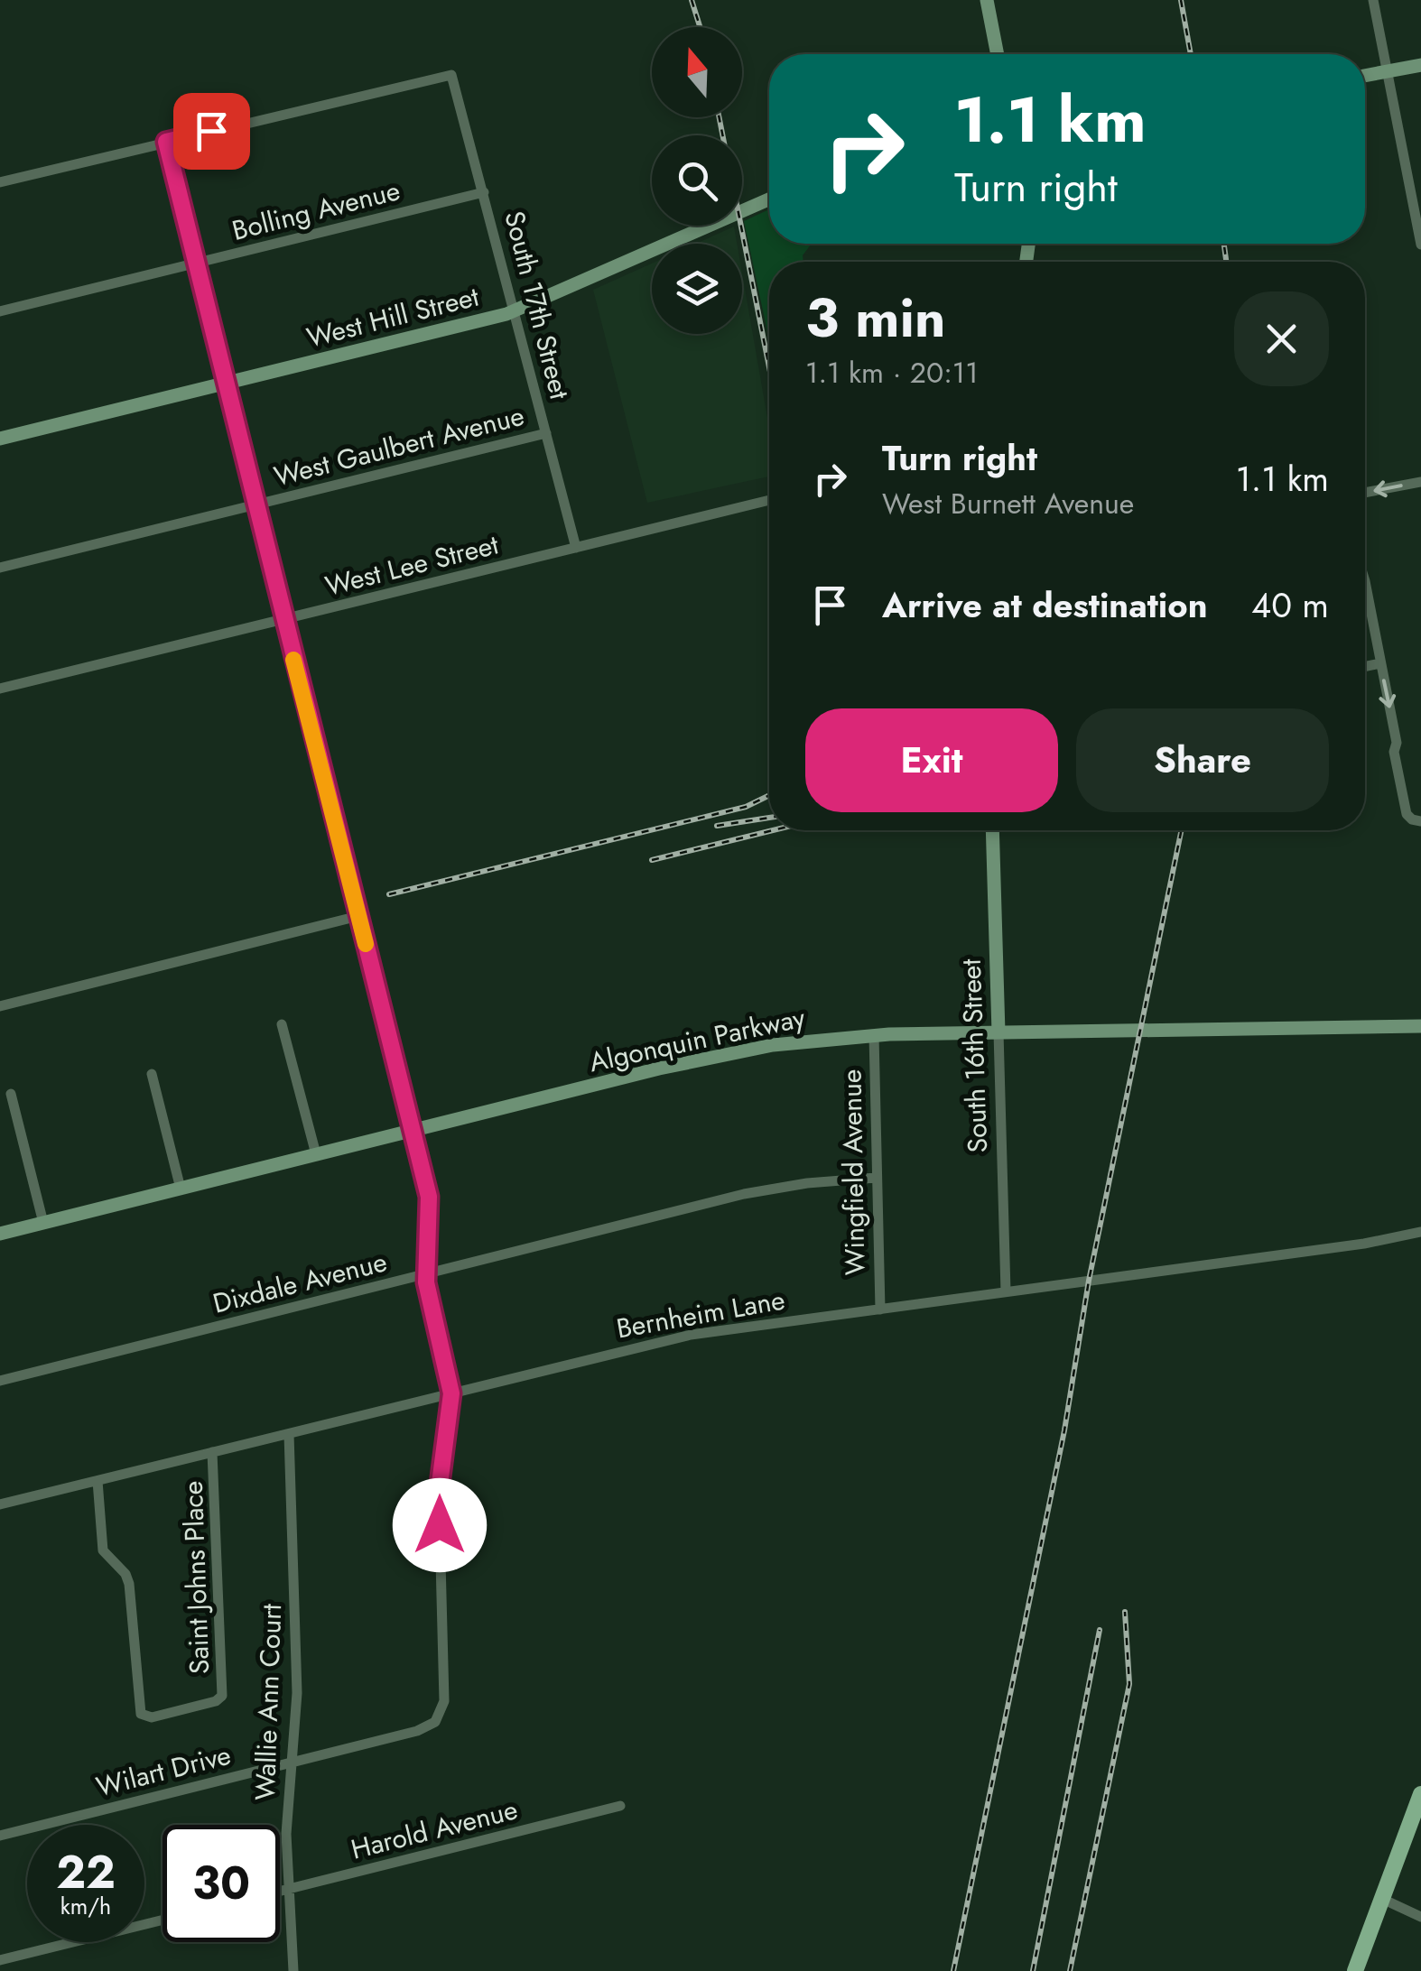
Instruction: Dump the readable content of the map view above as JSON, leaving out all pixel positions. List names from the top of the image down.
{
  "streets": {
    "main road": ["West Hill Street", "Algonquin Parkway", "South 16th Street"],
    "street": [
      "Bolling Avenue",
      "South 17th Street",
      "West Gaulbert Avenue",
      "West Lee Street",
      "Wingfield Avenue",
      "Dixdale Avenue",
      "Bernheim Lane",
      "Saint Johns Place",
      "Wallie Ann Court",
      "Wilart Drive",
      "Harold Avenue"
    ]
  },
  "crossings": [
    ["Bolling Avenue", "South 17th Street"],
    ["South 17th Street", "West Hill Street"],
    ["South 17th Street", "West Gaulbert Avenue"],
    ["South 17th Street", "West Lee Street"],
    ["Algonquin Parkway", "South 16th Street"],
    ["Algonquin Parkway", "Wingfield Avenue"],
    ["South 16th Street", "Bernheim Lane"],
    ["Wingfield Avenue", "Dixdale Avenue"],
    ["Wingfield Avenue", "Bernheim Lane"],
    ["Bernheim Lane", "Saint Johns Place"],
    ["Bernheim Lane", "Wallie Ann Court"],
    ["Bernheim Lane", "Wilart Drive"],
    ["Wallie Ann Court", "Wilart Drive"],
    ["Wallie Ann Court", "Harold Avenue"]
  ],
  "north": "top",
  "page": {
    "turn": ["1.1 km", "Turn right"],
    "heading": ["3 min", "1.1 km · 20:11"],
    "list": [
      {
        "name": "Turn right",
        "note": "West Burnett Avenue",
        "value": "1.1 km"
      },
      {
        "name": "Arrive at destination",
        "value": "40 m"
      }
    ],
    "buttons": ["Exit", "Share"],
    "speed": "22 km/h",
    "limit": "30"
  }
}
